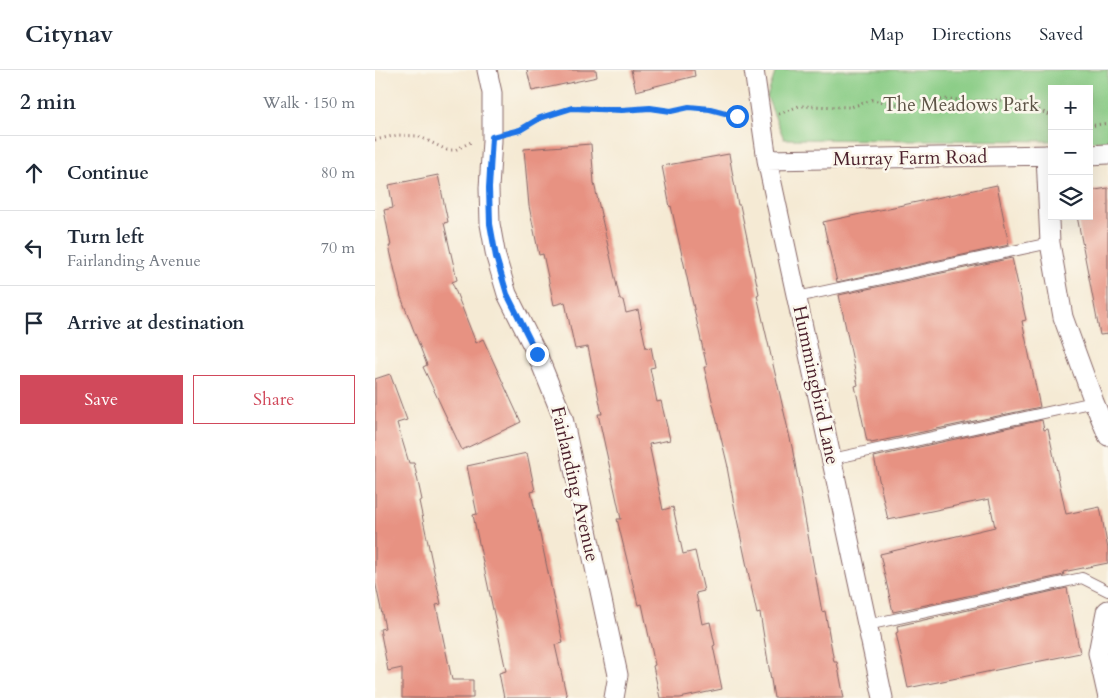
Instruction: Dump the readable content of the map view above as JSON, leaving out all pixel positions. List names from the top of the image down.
{
  "streets": {
    "street": ["Murray Farm Road", "Hummingbird Lane", "Fairlanding Avenue"]
  },
  "crossings": [
    ["Murray Farm Road", "Hummingbird Lane"]
  ],
  "parks": ["The Meadows Park"],
  "page": {
    "header": "Citynav",
    "nav": ["Map", "Directions", "Saved"],
    "heading": ["2 min", "Walk · 150 m"],
    "map_buttons": ["+", "−"],
    "list": [
      ["Continue", "80 m"],
      ["Turn left", "Fairlanding Avenue", "70 m"],
      "Arrive at destination"
    ],
    "buttons": ["Save", "Share"]
  }
}
